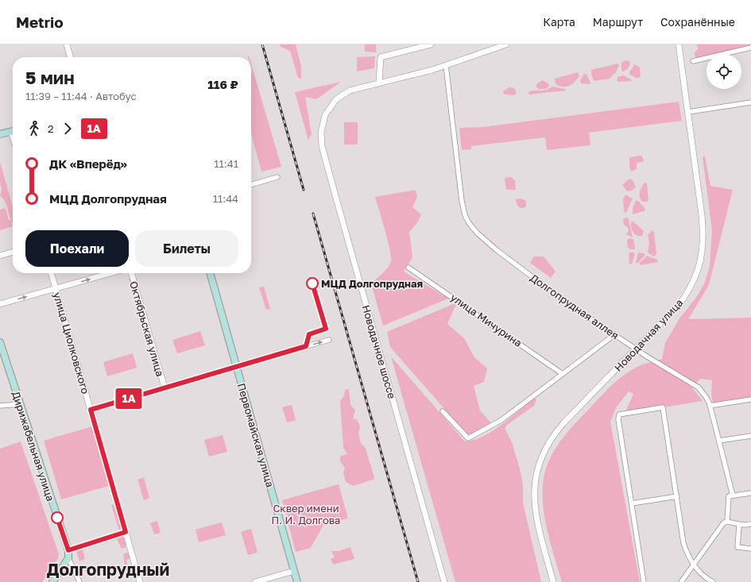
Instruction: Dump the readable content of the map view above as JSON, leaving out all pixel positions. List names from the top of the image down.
{
  "streets": {
    "main road": ["Первомайская улица", "Дирижабельная улица"],
    "street": [
      "Долгопрудная аллея",
      "улица Мичурина",
      "Октябрьская улица",
      "Новодачная улица",
      "улица Циолковского",
      "Новодачное шоссе"
    ]
  },
  "crossings": [
    ["Долгопрудная аллея", "Новодачная улица"],
    ["Долгопрудная аллея", "Новодачное шоссе"]
  ],
  "districts": ["Долгопрудный"],
  "parks": ["Сквер имени П. И. Долгова"],
  "places": ["МЦД Долгопрудная"],
  "lines": ["bus line 1А"],
  "page": {
    "header": "Metrio",
    "nav": ["Карта", "Маршрут", "Сохранённые"],
    "on_map": "1А",
    "heading": ["5 мин", "11:39 – 11:44 · Автобус", "116 ₽"],
    "legs": ["2", "1А"],
    "list": [
      {
        "name": "ДК «Вперёд»",
        "value": "11:41"
      },
      {
        "name": "МЦД Долгопрудная",
        "value": "11:44"
      }
    ],
    "buttons": ["Поехали", "Билеты"]
  }
}
